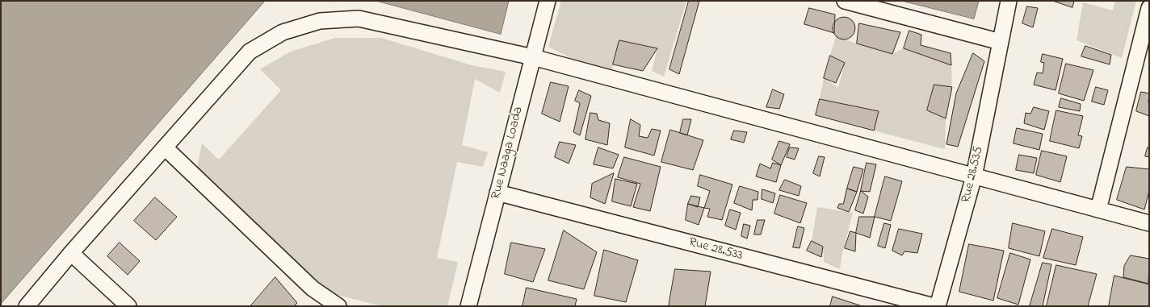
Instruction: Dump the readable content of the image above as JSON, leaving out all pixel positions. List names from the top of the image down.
{
  "streets": {
    "street": ["Rue Naaga Loada", "Rue 28.535", "Rue 28.533"]
  },
  "crossings": [
    ["Rue Naaga Loada", "Rue 28.533"]
  ]
}
